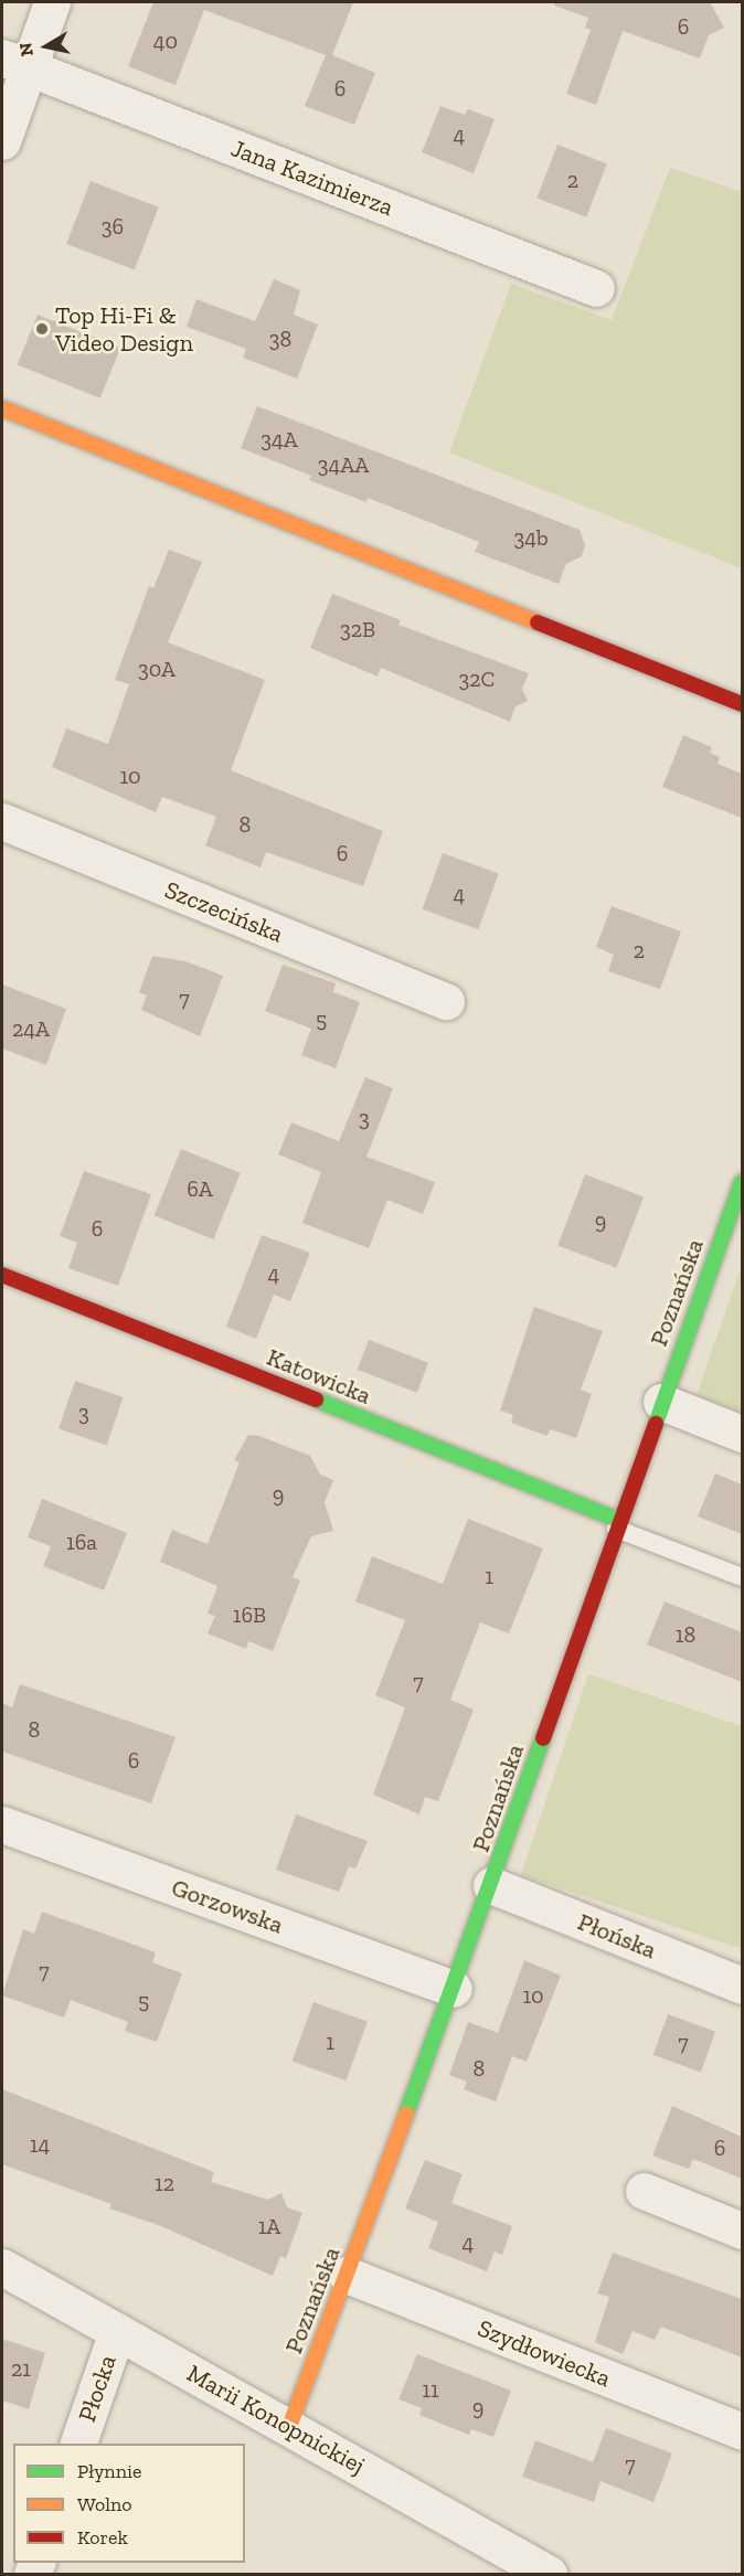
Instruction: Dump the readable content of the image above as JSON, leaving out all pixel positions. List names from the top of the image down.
{
  "streets": {
    "street": [
      "Jana Kazimierza",
      "Szczecińska",
      "Poznańska",
      "Katowicka",
      "Gorzowska",
      "Płońska",
      "Szydłowiecka",
      "Płocka",
      "Marii Konopnickiej"
    ]
  },
  "crossings": [
    ["Poznańska", "Katowicka"],
    ["Poznańska", "Gorzowska"],
    ["Poznańska", "Płońska"],
    ["Poznańska", "Szydłowiecka"],
    ["Poznańska", "Marii Konopnickiej"],
    ["Płocka", "Marii Konopnickiej"]
  ],
  "places": ["Top Hi-Fi & Video Design"],
  "house_numbers": [
    "6",
    "40",
    "6",
    "4",
    "2",
    "36",
    "38",
    "34A",
    "34AA",
    "34b",
    "32B",
    "30A",
    "32C",
    "10",
    "8",
    "6",
    "4",
    "2",
    "7",
    "5",
    "24A",
    "3",
    "6A",
    "9",
    "6",
    "4",
    "3",
    "9",
    "16a",
    "1",
    "16B",
    "18",
    "7",
    "8",
    "6",
    "7",
    "10",
    "5",
    "1",
    "7",
    "8",
    "14",
    "6",
    "12",
    "1A",
    "4",
    "21",
    "11",
    "9",
    "7"
  ],
  "legend": ["Płynnie", "Wolno", "Korek"],
  "north": "left"
}
